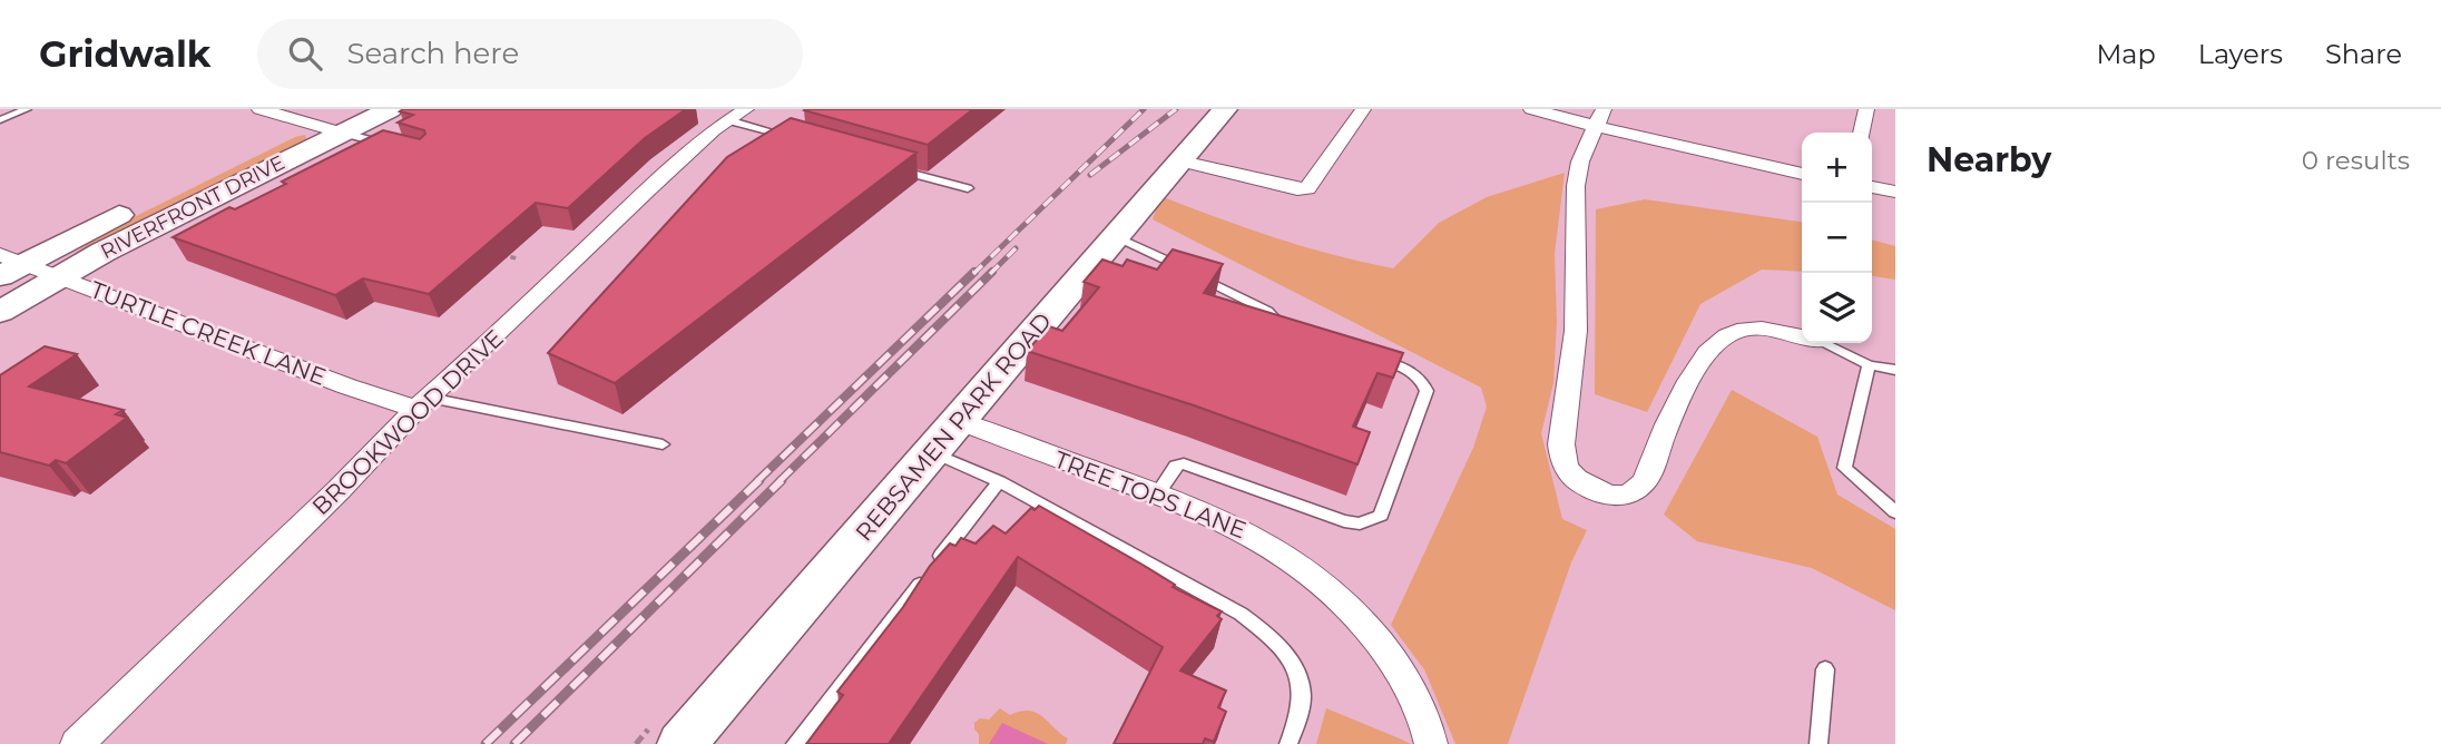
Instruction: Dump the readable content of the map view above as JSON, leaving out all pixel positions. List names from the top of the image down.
{
  "streets": {
    "street": [
      "RIVERFRONT DRIVE",
      "TURTLE CREEK LANE",
      "BROOKWOOD DRIVE",
      "REBSAMEN PARK ROAD",
      "TREE TOPS LANE"
    ]
  },
  "crossings": [
    ["RIVERFRONT DRIVE", "TURTLE CREEK LANE"],
    ["TURTLE CREEK LANE", "BROOKWOOD DRIVE"],
    ["REBSAMEN PARK ROAD", "TREE TOPS LANE"]
  ],
  "page": {
    "header": "Gridwalk",
    "search": "Search here",
    "nav": ["Map", "Layers", "Share"],
    "heading": ["Nearby", "0 results"],
    "map_buttons": ["+", "−"]
  }
}
